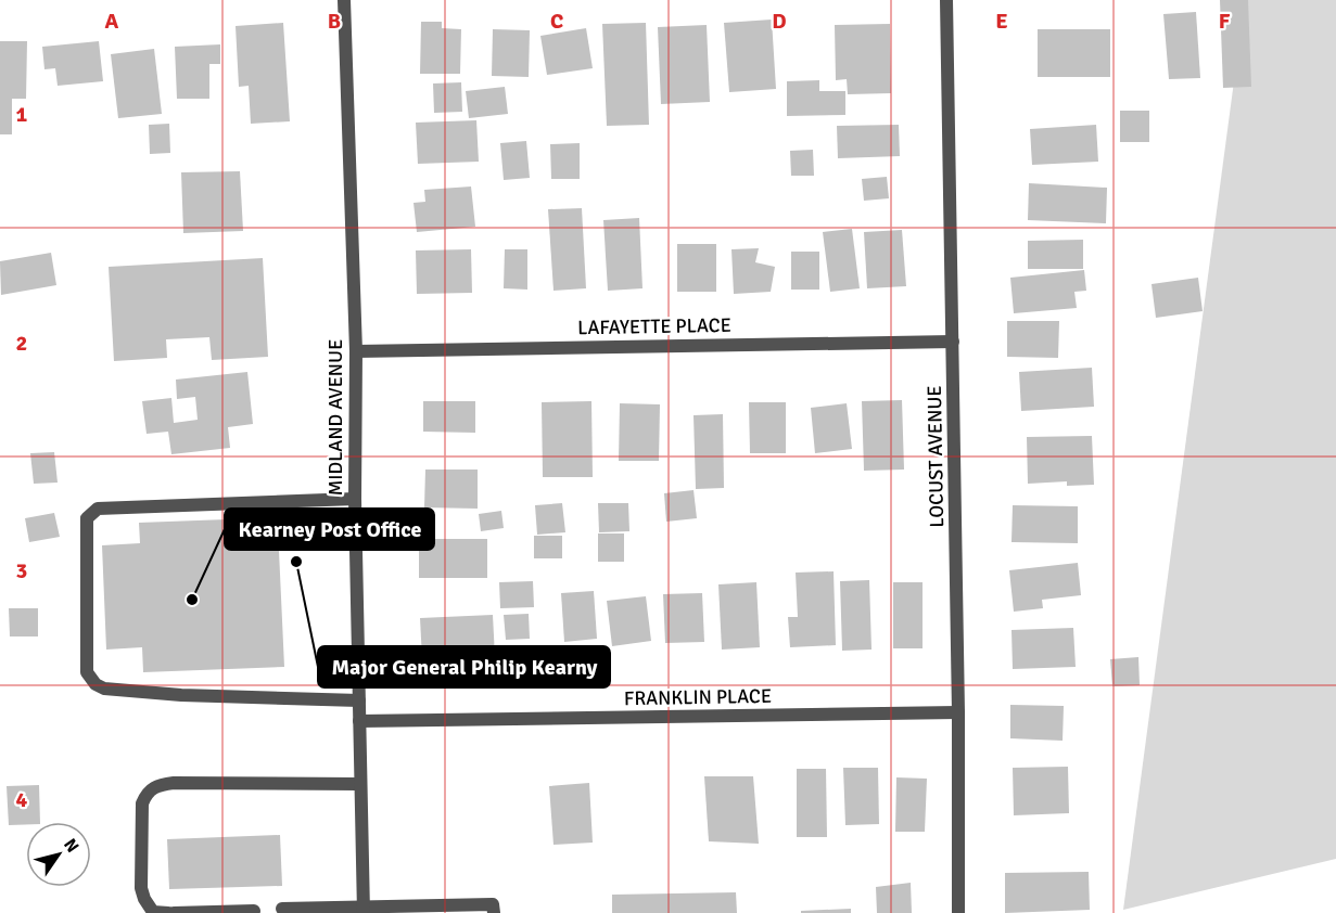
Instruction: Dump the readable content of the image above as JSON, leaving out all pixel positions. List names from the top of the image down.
{
  "streets": {
    "street": [
      "LAFAYETTE PLACE",
      "MIDLAND AVENUE",
      "LOCUST AVENUE",
      "FRANKLIN PLACE"
    ]
  },
  "crossings": [
    ["LAFAYETTE PLACE", "MIDLAND AVENUE"],
    ["LAFAYETTE PLACE", "LOCUST AVENUE"],
    ["MIDLAND AVENUE", "FRANKLIN PLACE"],
    ["LOCUST AVENUE", "FRANKLIN PLACE"]
  ],
  "places": ["Major General Philip Kearny", "Kearney Post Office"],
  "north": "top right",
  "grid": {
    "columns": [
      "A",
      "B",
      "C",
      "D",
      "E",
      "F"
    ],
    "rows": [
      "1",
      "2",
      "3",
      "4"
    ]
  }
}
